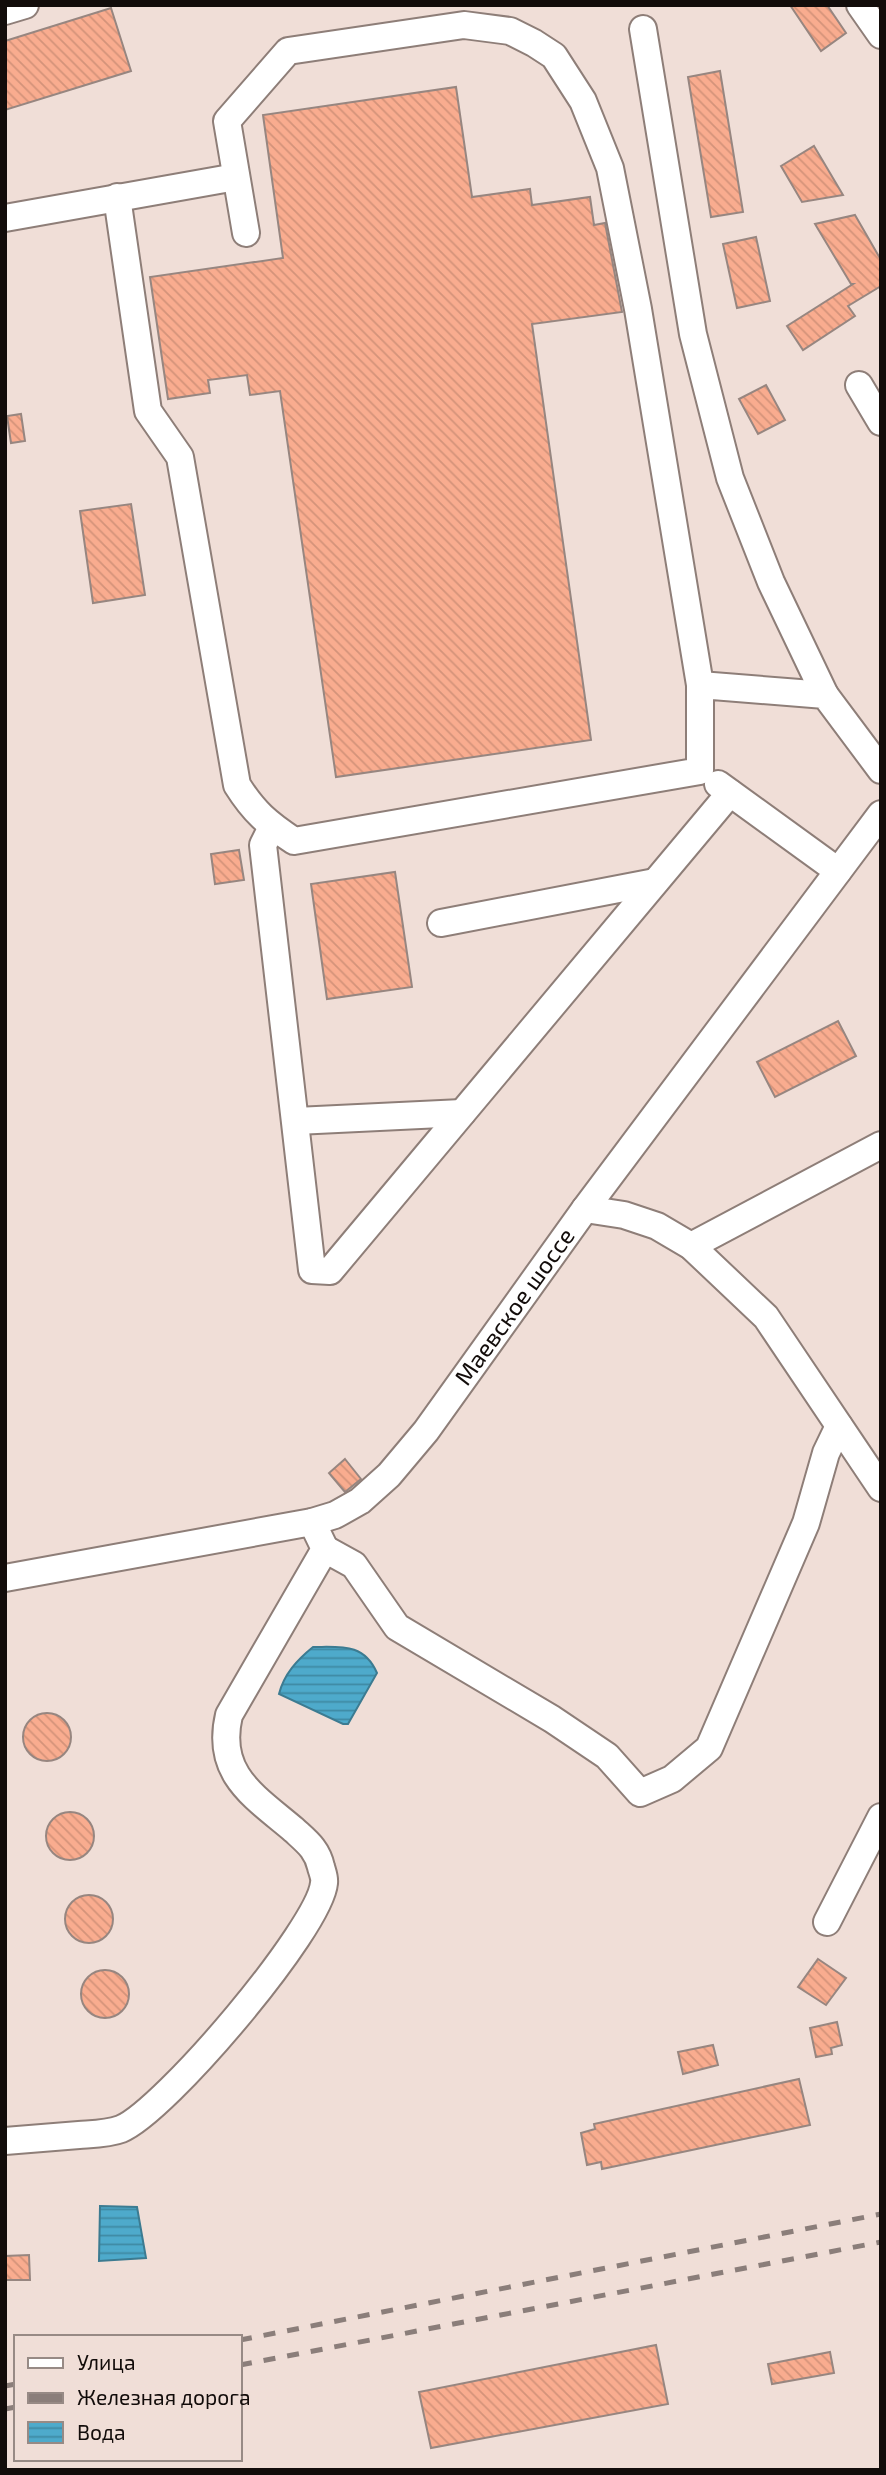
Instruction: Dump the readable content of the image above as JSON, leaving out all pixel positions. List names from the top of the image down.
{
  "streets": {
    "street": ["Маевское шоссе"]
  },
  "legend": ["Улица", "Железная дорога", "Вода"]
}
